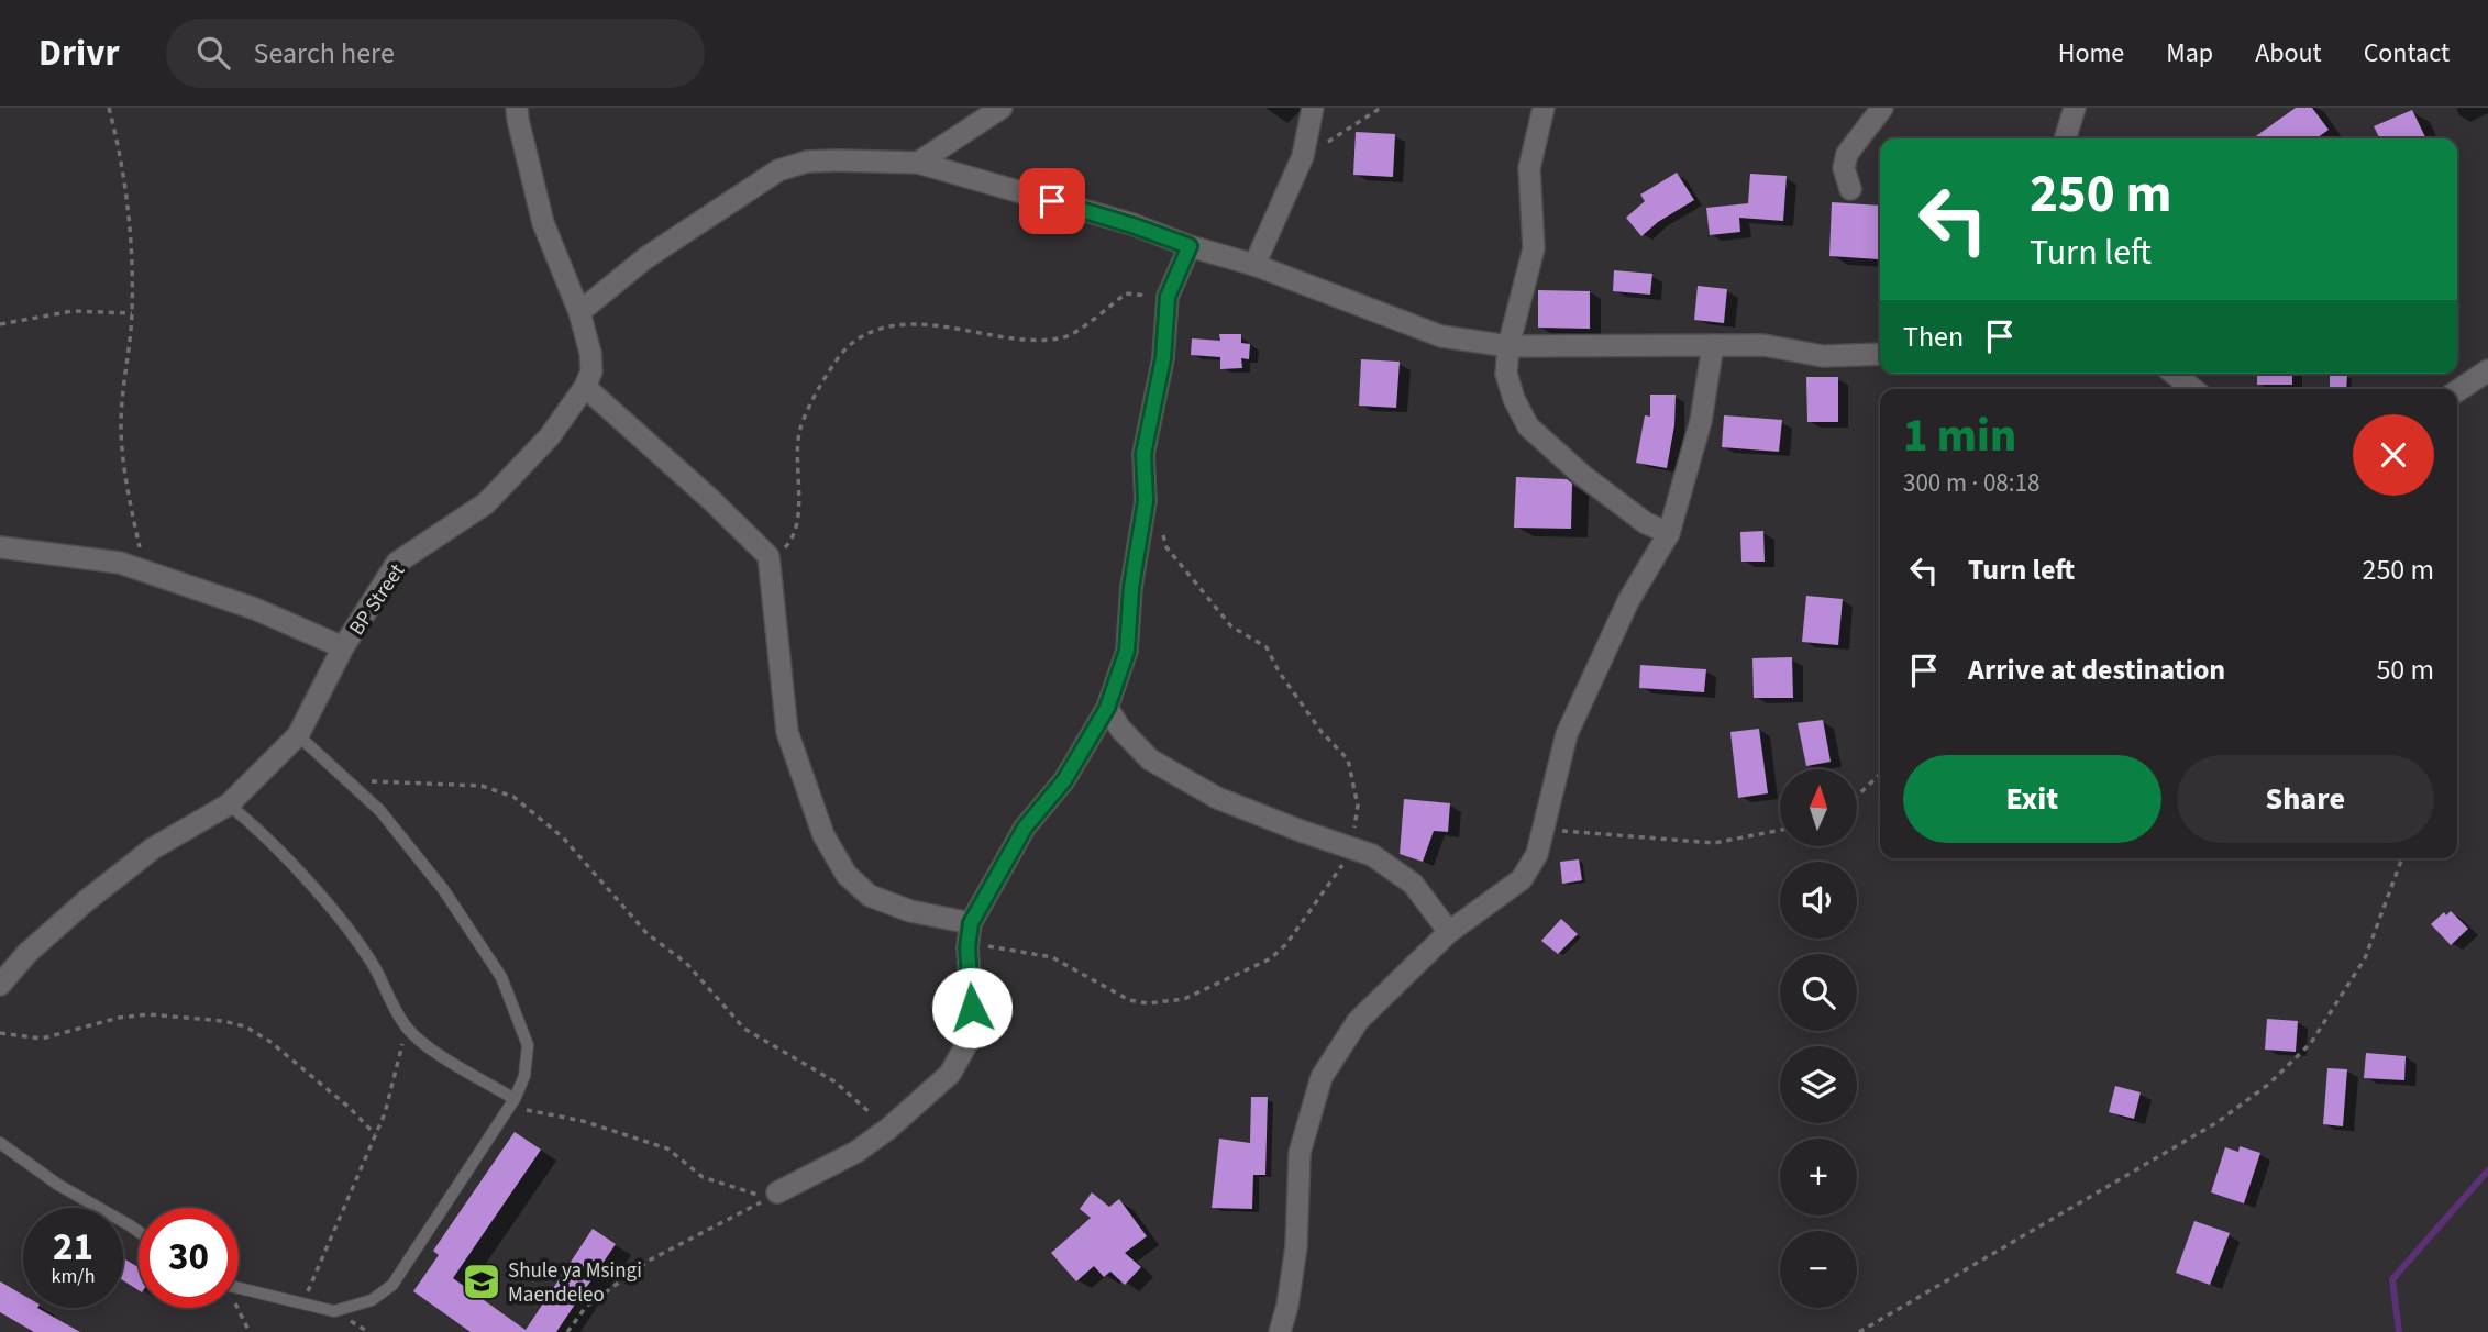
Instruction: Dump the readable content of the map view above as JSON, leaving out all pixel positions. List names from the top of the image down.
{
  "streets": {
    "street": ["BP Street"]
  },
  "places": {
    "school or university": ["Shule ya Msingi Maendeleo"]
  },
  "north": "top",
  "page": {
    "header": "Drivr",
    "search": "Search here",
    "nav": [
      "Home",
      "Map",
      "About",
      "Contact"
    ],
    "turn": ["250 m", "Turn left"],
    "then": "Then",
    "heading": ["1 min", "300 m · 08:18"],
    "list": [
      {
        "name": "Turn left",
        "value": "250 m"
      },
      {
        "name": "Arrive at destination",
        "value": "50 m"
      }
    ],
    "buttons": ["Exit", "Share"],
    "map_buttons": ["+", "−"],
    "speed": "21 km/h",
    "limit": "30"
  }
}
